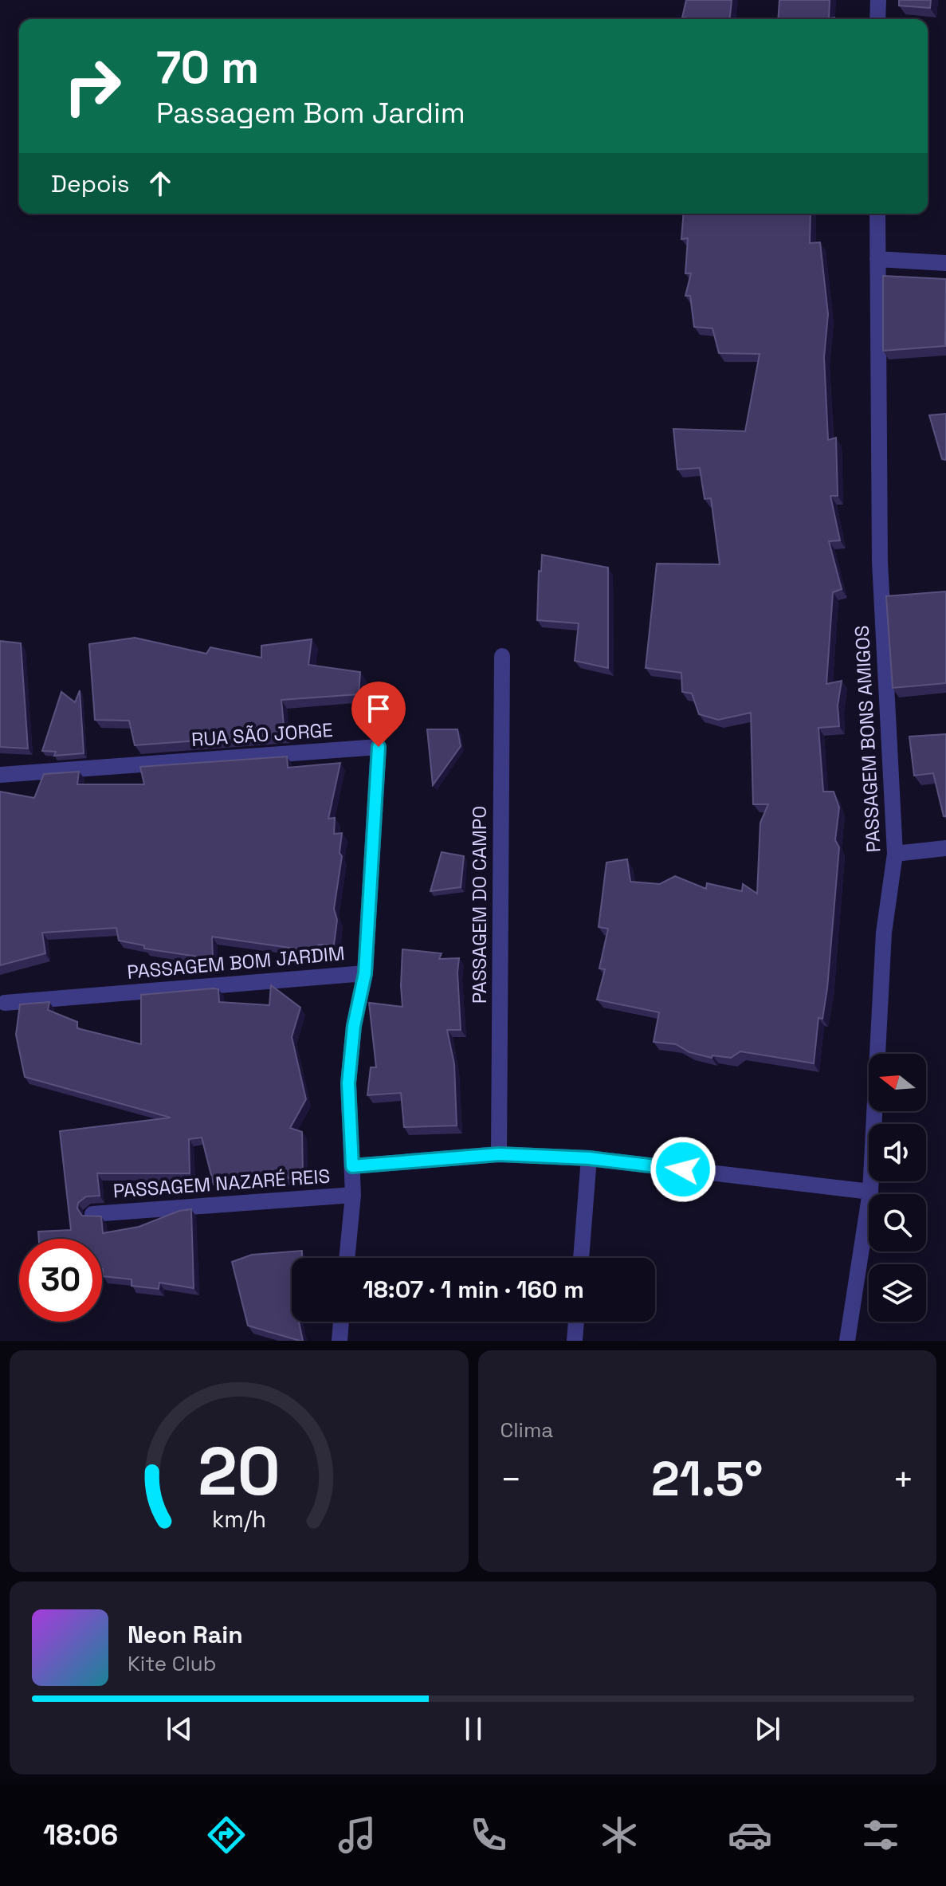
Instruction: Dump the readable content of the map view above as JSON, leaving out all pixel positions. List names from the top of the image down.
{
  "streets": {
    "street": [
      "RUA SÃO JORGE",
      "PASSAGEM BONS AMIGOS",
      "PASSAGEM DO CAMPO",
      "PASSAGEM BOM JARDIM",
      "PASSAGEM NAZARÉ REIS"
    ]
  },
  "crossings": [
    ["RUA SÃO JORGE", "PASSAGEM BOM JARDIM"],
    ["PASSAGEM BOM JARDIM", "PASSAGEM NAZARÉ REIS"]
  ],
  "north": "left",
  "page": {
    "turn": ["70 m", "Passagem Bom Jardim"],
    "then": "Depois",
    "limit": "30",
    "trip": "18:07 · 1 min · 160 m",
    "tile": "Clima",
    "heat": ["−", "21.5°", "+"],
    "song": ["Neon Rain", "Kite Club"],
    "tabs": "18:06",
    "gauge": ["20", "km/h"]
  }
}
